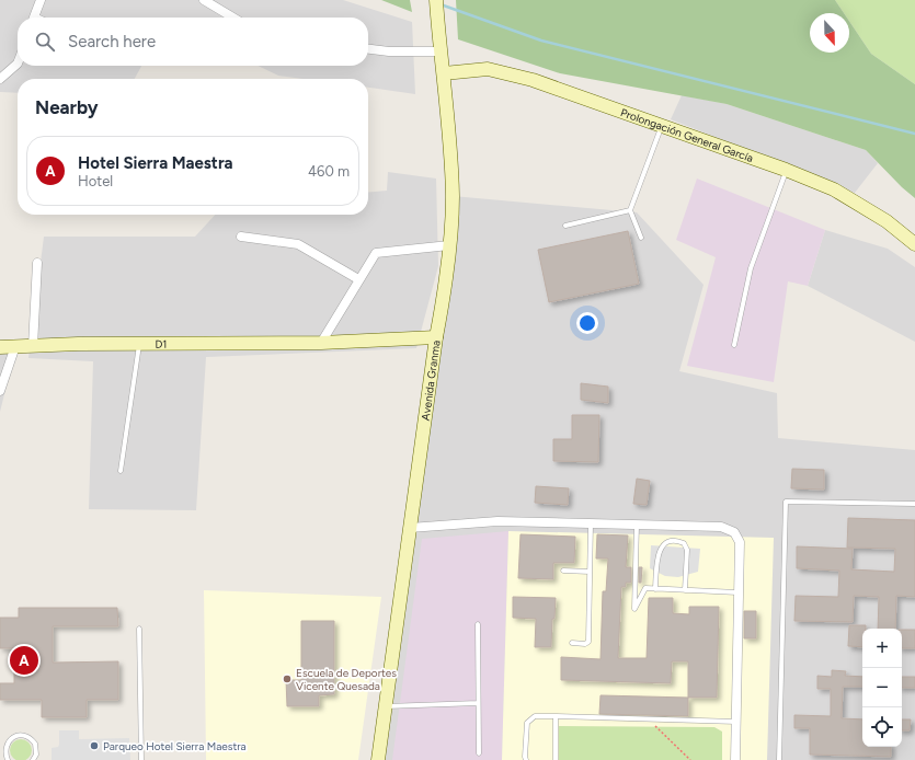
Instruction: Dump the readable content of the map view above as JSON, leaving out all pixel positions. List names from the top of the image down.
{
  "streets": {
    "street": ["Prolongación General García", "D1", "Avenida Granma"]
  },
  "crossings": [
    ["Prolongación General García", "Avenida Granma"],
    ["D1", "Avenida Granma"]
  ],
  "places": ["Escuela de Deportes Vicente Quesada", "Parqueo Hotel Sierra Maestra"],
  "north": "bottom",
  "page": {
    "search": "Search here",
    "heading": "Nearby",
    "list": [
      {
        "mark": "A",
        "name": "Hotel Sierra Maestra",
        "note": "Hotel",
        "value": "460 m"
      }
    ],
    "map_buttons": ["+", "−"],
    "pins": "A"
  }
}
